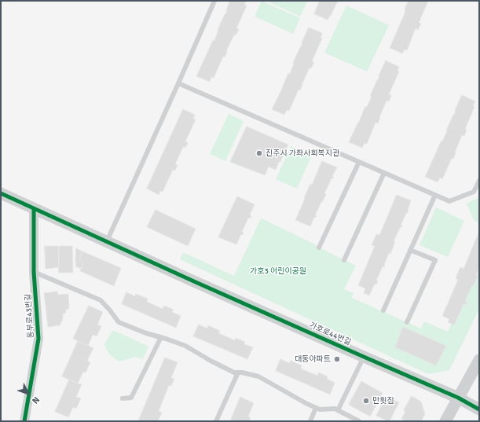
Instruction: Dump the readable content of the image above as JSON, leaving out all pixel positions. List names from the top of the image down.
{
  "streets": {
    "street": ["동부로43번길", "가호로44번길"]
  },
  "parks": ["가호3 어린이공원"],
  "places": ["진주시 가좌사회복지관", "대동아파트", "만횟집"],
  "north": "bottom right"
}
